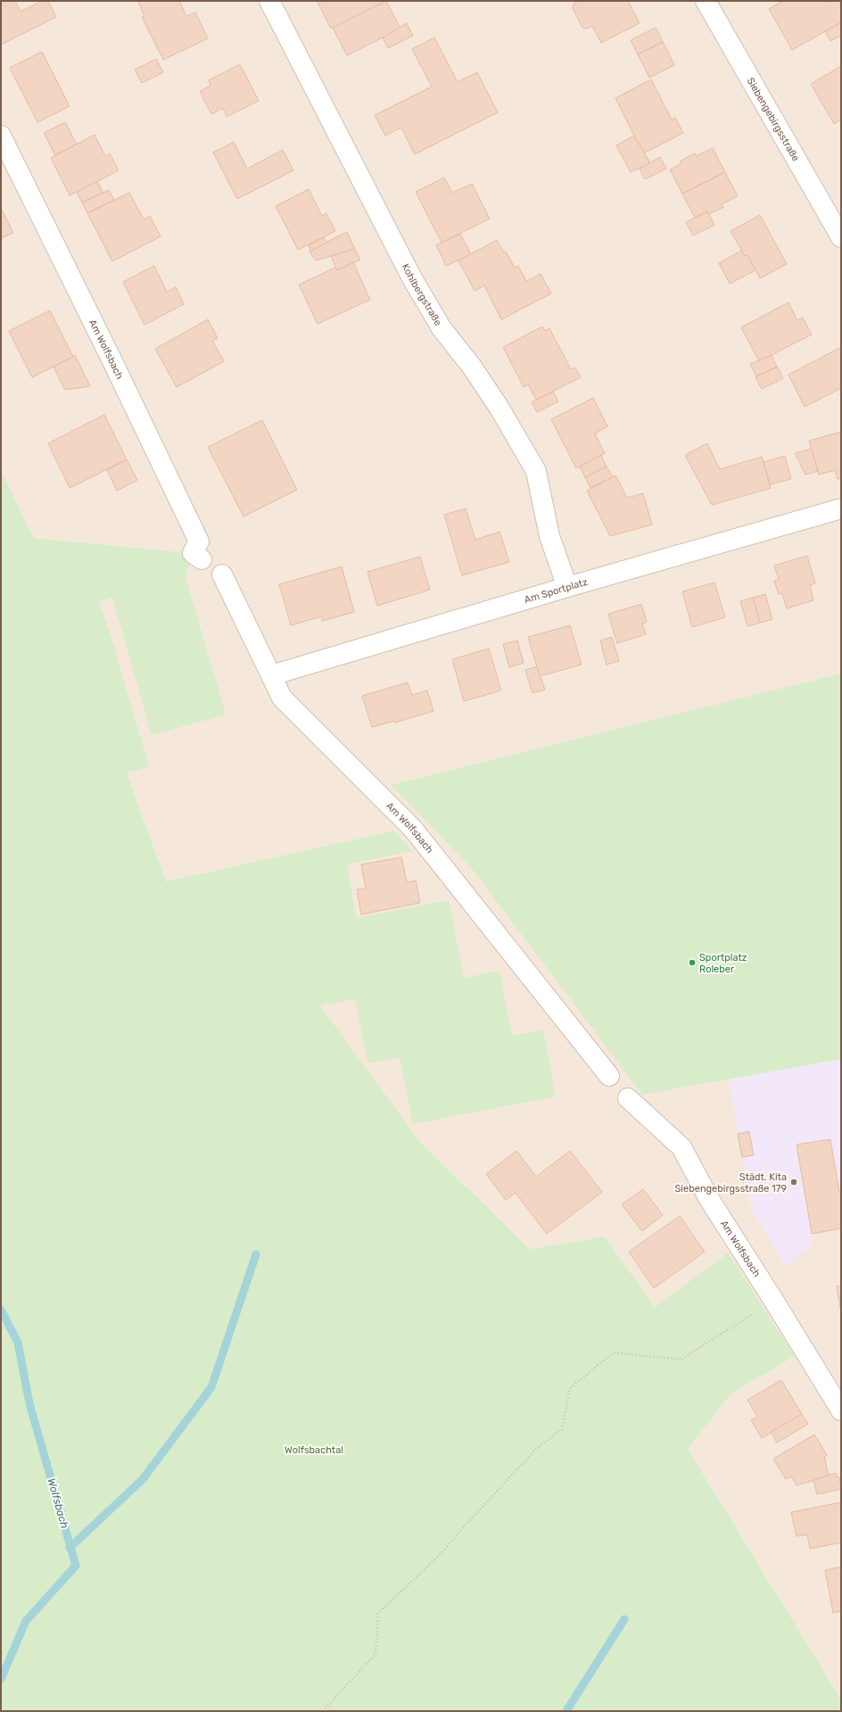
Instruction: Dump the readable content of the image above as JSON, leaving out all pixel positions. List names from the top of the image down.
{
  "streets": {
    "street": [
      "Siebengebirgsstraße",
      "Kohlbergstraße",
      "Am Wolfsbach",
      "Am Sportplatz"
    ]
  },
  "crossings": [
    ["Kohlbergstraße", "Am Sportplatz"],
    ["Am Wolfsbach", "Am Sportplatz"]
  ],
  "water": ["Wolfsbach"],
  "parks": ["Wolfsbachtal"],
  "places": ["Sportplatz Roleber", "Städt. Kita Siebengebirgsstraße 179"]
}
